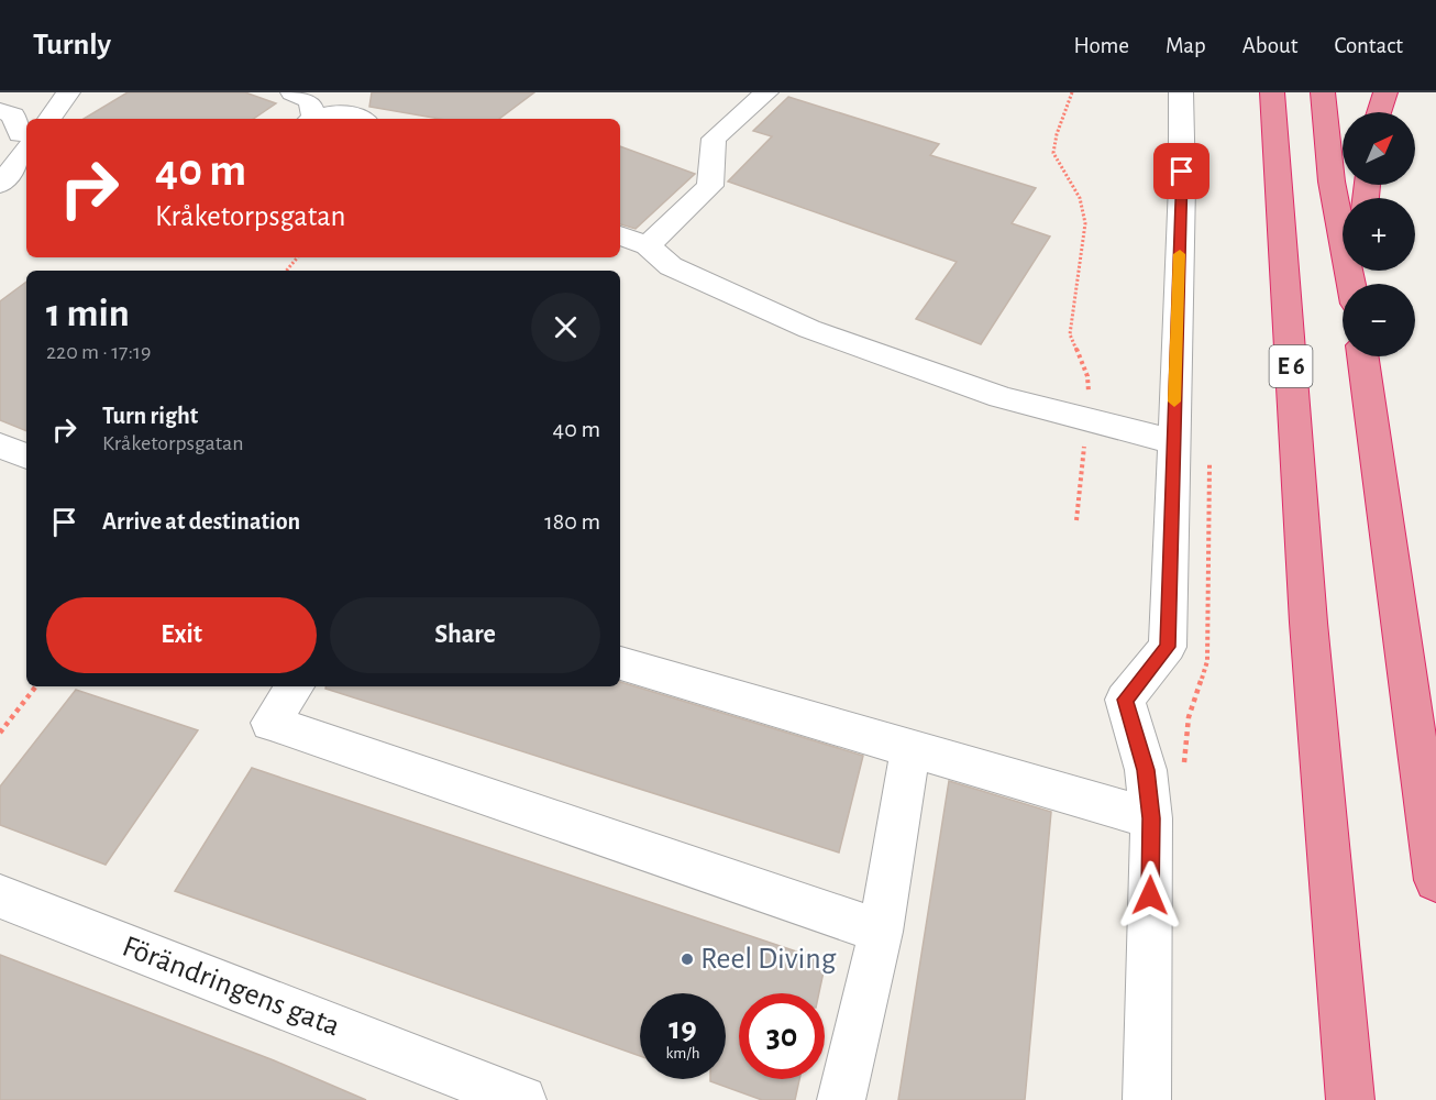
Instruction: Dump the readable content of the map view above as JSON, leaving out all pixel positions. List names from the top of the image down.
{
  "streets": {
    "highway": ["E 6"],
    "street": ["Förändringens gata"]
  },
  "places": ["Reel Diving"],
  "north": "top right",
  "page": {
    "header": "Turnly",
    "nav": [
      "Home",
      "Map",
      "About",
      "Contact"
    ],
    "map_buttons": ["+", "−"],
    "turn": ["40 m", "Kråketorpsgatan"],
    "heading": ["1 min", "220 m · 17:19"],
    "list": [
      {
        "name": "Turn right",
        "note": "Kråketorpsgatan",
        "value": "40 m"
      },
      {
        "name": "Arrive at destination",
        "value": "180 m"
      }
    ],
    "buttons": ["Exit", "Share"],
    "speed": "19 km/h",
    "limit": "30"
  }
}
